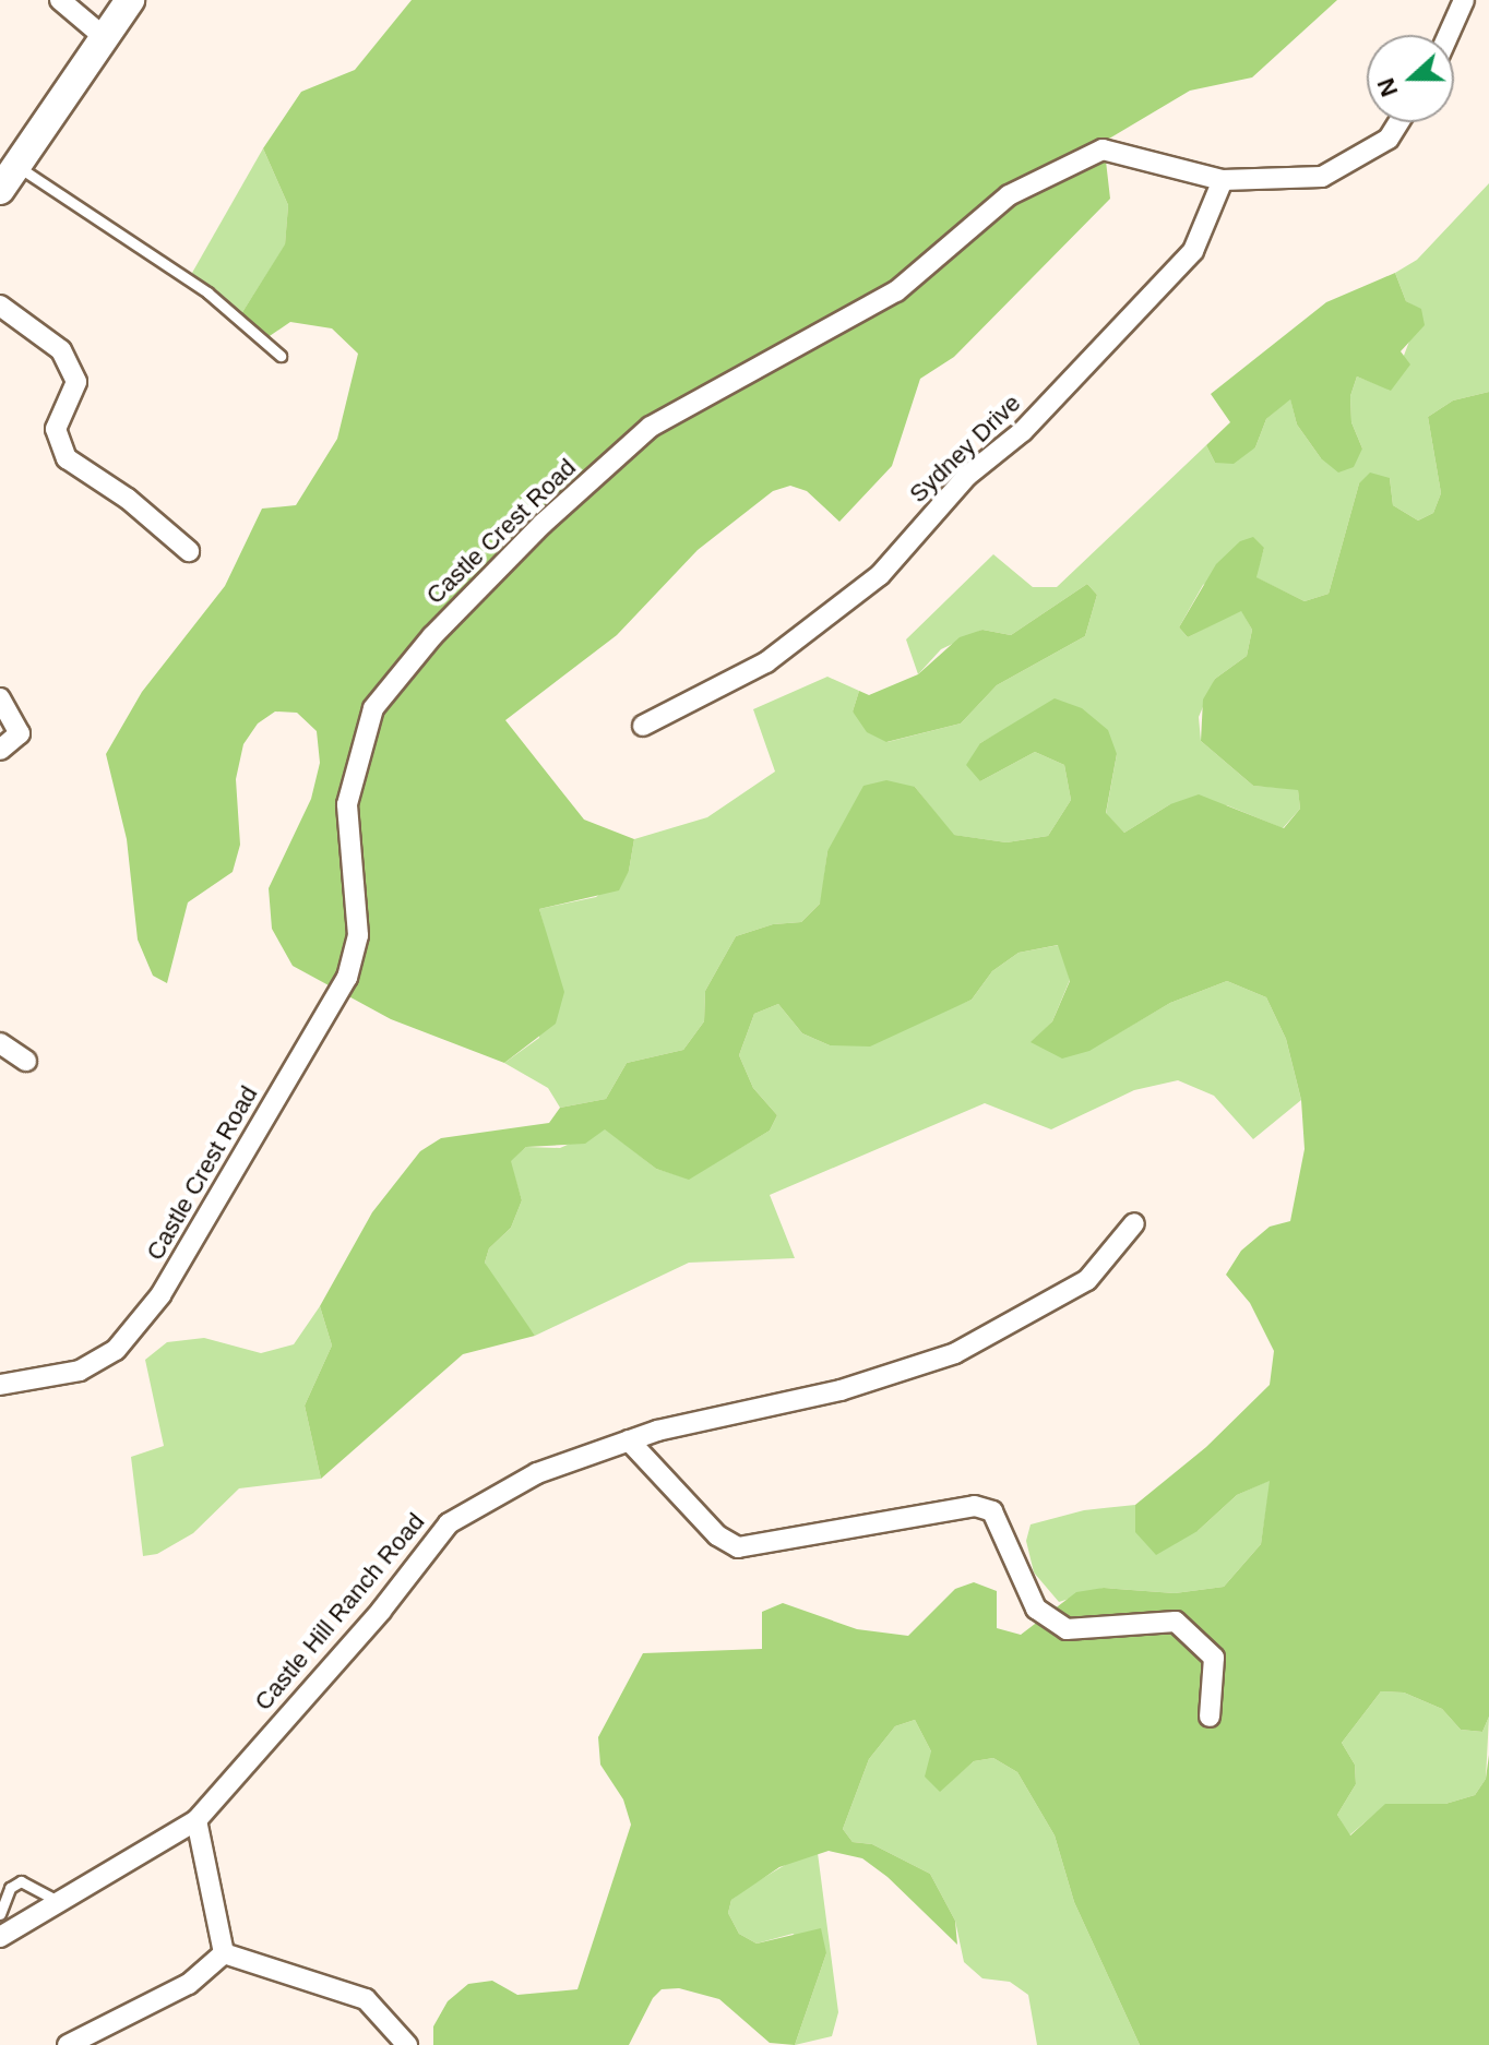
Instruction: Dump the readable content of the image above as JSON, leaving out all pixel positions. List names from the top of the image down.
{
  "streets": {
    "street": ["Sydney Drive", "Castle Crest Road", "Castle Hill Ranch Road"]
  },
  "crossings": [
    ["Sydney Drive", "Castle Crest Road"]
  ],
  "north": "left"
}
